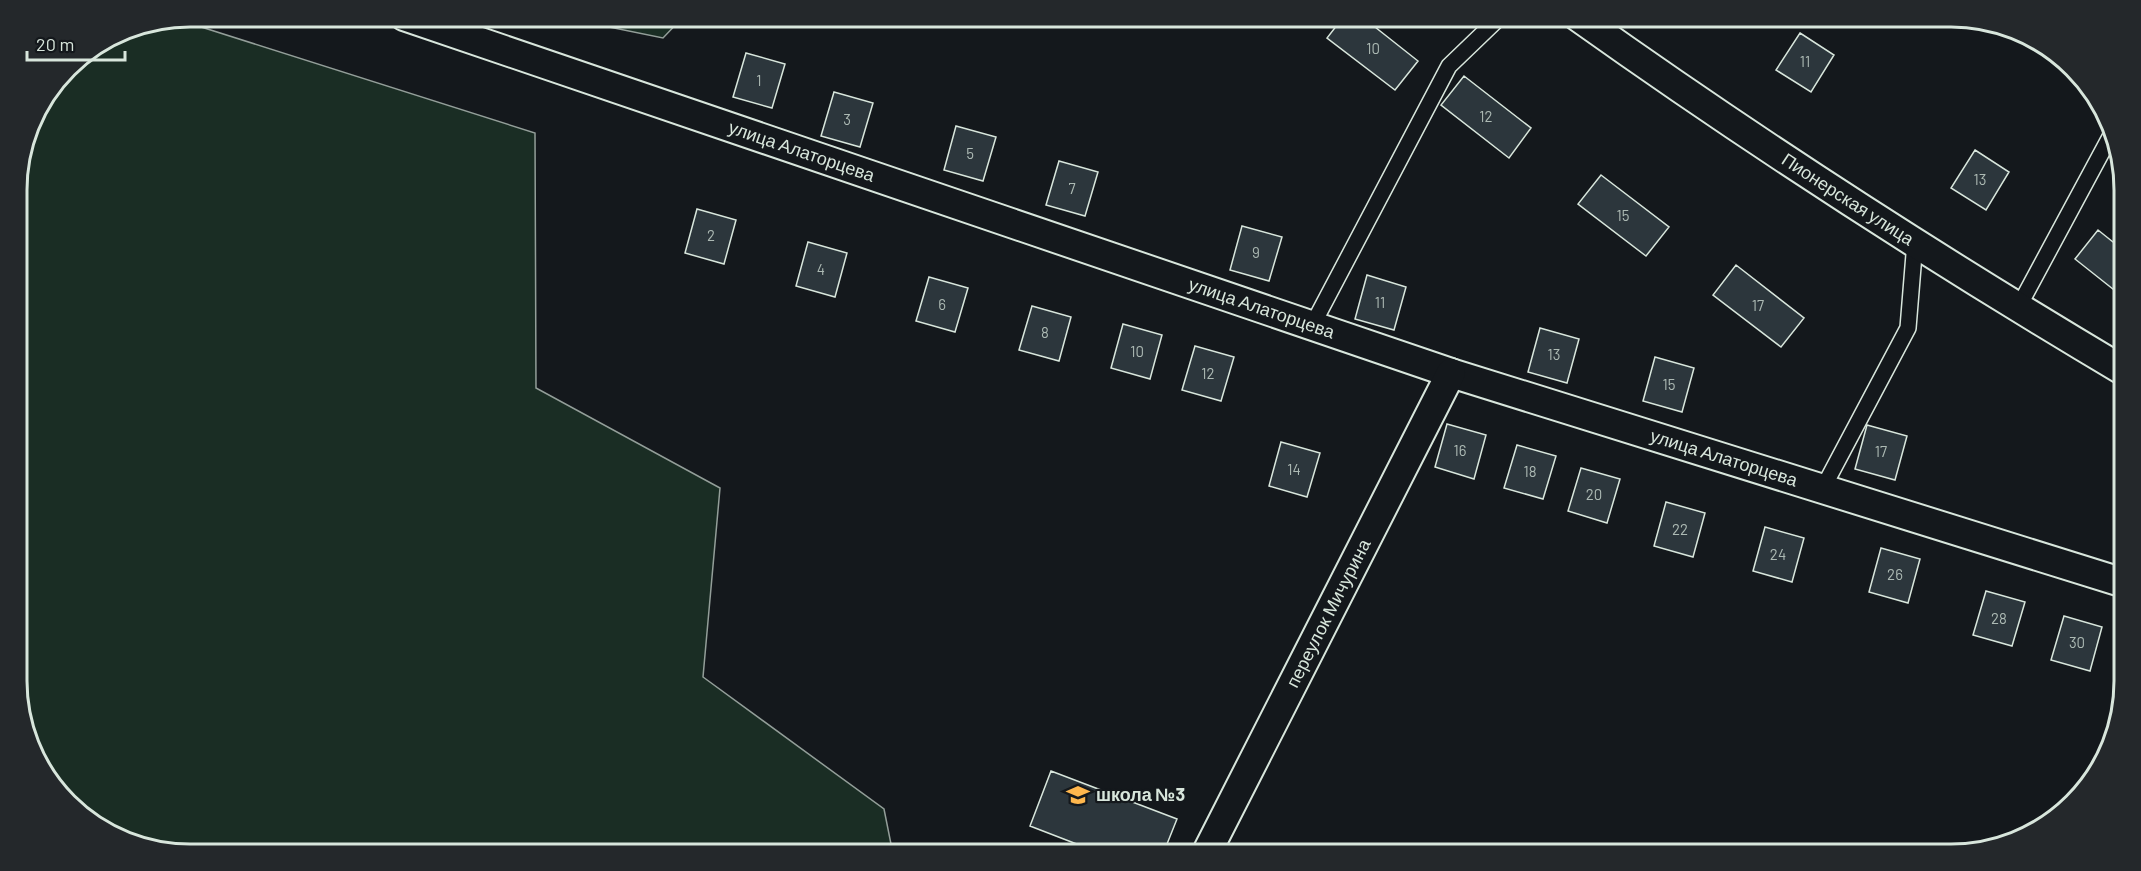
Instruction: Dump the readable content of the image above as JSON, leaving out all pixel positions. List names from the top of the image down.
{
  "streets": {
    "street": ["улица Алаторцева", "Пионерская улица", "переулок Мичурина"]
  },
  "crossings": [
    ["улица Алаторцева", "переулок Мичурина"]
  ],
  "places": {
    "school or university": ["школа №3"]
  },
  "house_numbers": [
    "10",
    "11",
    "1",
    "12",
    "3",
    "5",
    "13",
    "7",
    "15",
    "2",
    "9",
    "4",
    "11",
    "6",
    "17",
    "8",
    "10",
    "13",
    "12",
    "15",
    "16",
    "17",
    "14",
    "18",
    "20",
    "22",
    "24",
    "26",
    "28",
    "30"
  ],
  "scale_bar": "20 m"
}
